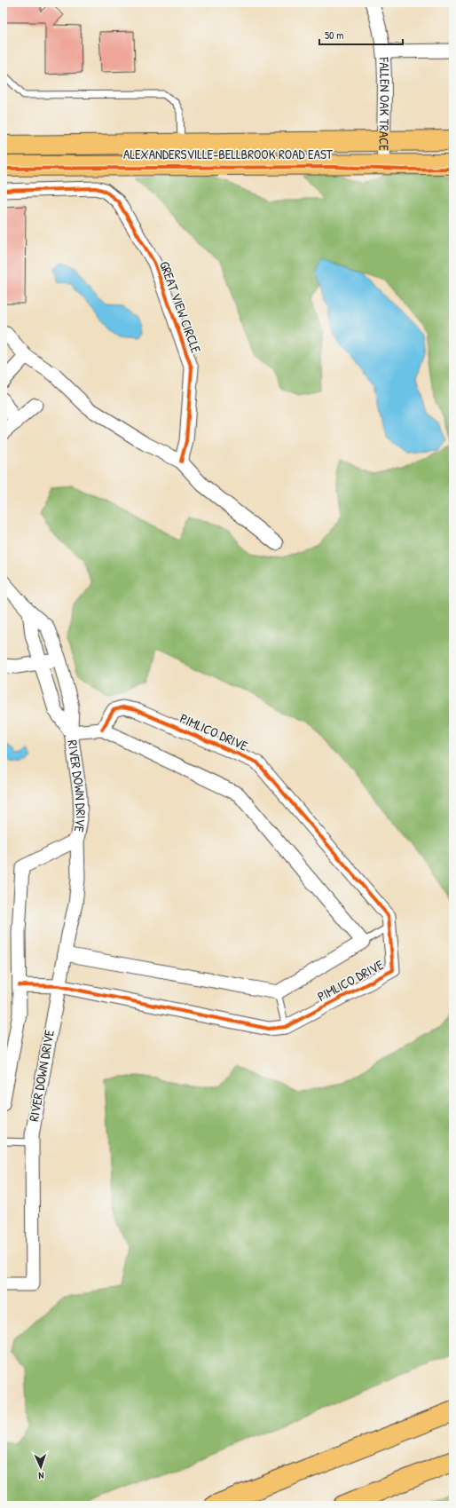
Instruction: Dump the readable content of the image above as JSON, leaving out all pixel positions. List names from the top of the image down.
{
  "streets": {
    "main road": ["ALEXANDERSVILLE-BELLBROOK ROAD EAST"],
    "street": [
      "FALLEN OAK TRACE",
      "GREAT VIEW CIRCLE",
      "PIMLICO DRIVE",
      "RIVER DOWN DRIVE"
    ]
  },
  "crossings": [
    ["FALLEN OAK TRACE", "ALEXANDERSVILLE-BELLBROOK ROAD EAST"],
    ["PIMLICO DRIVE", "RIVER DOWN DRIVE"]
  ],
  "scale_bar": "50 m",
  "north": "bottom"
}
